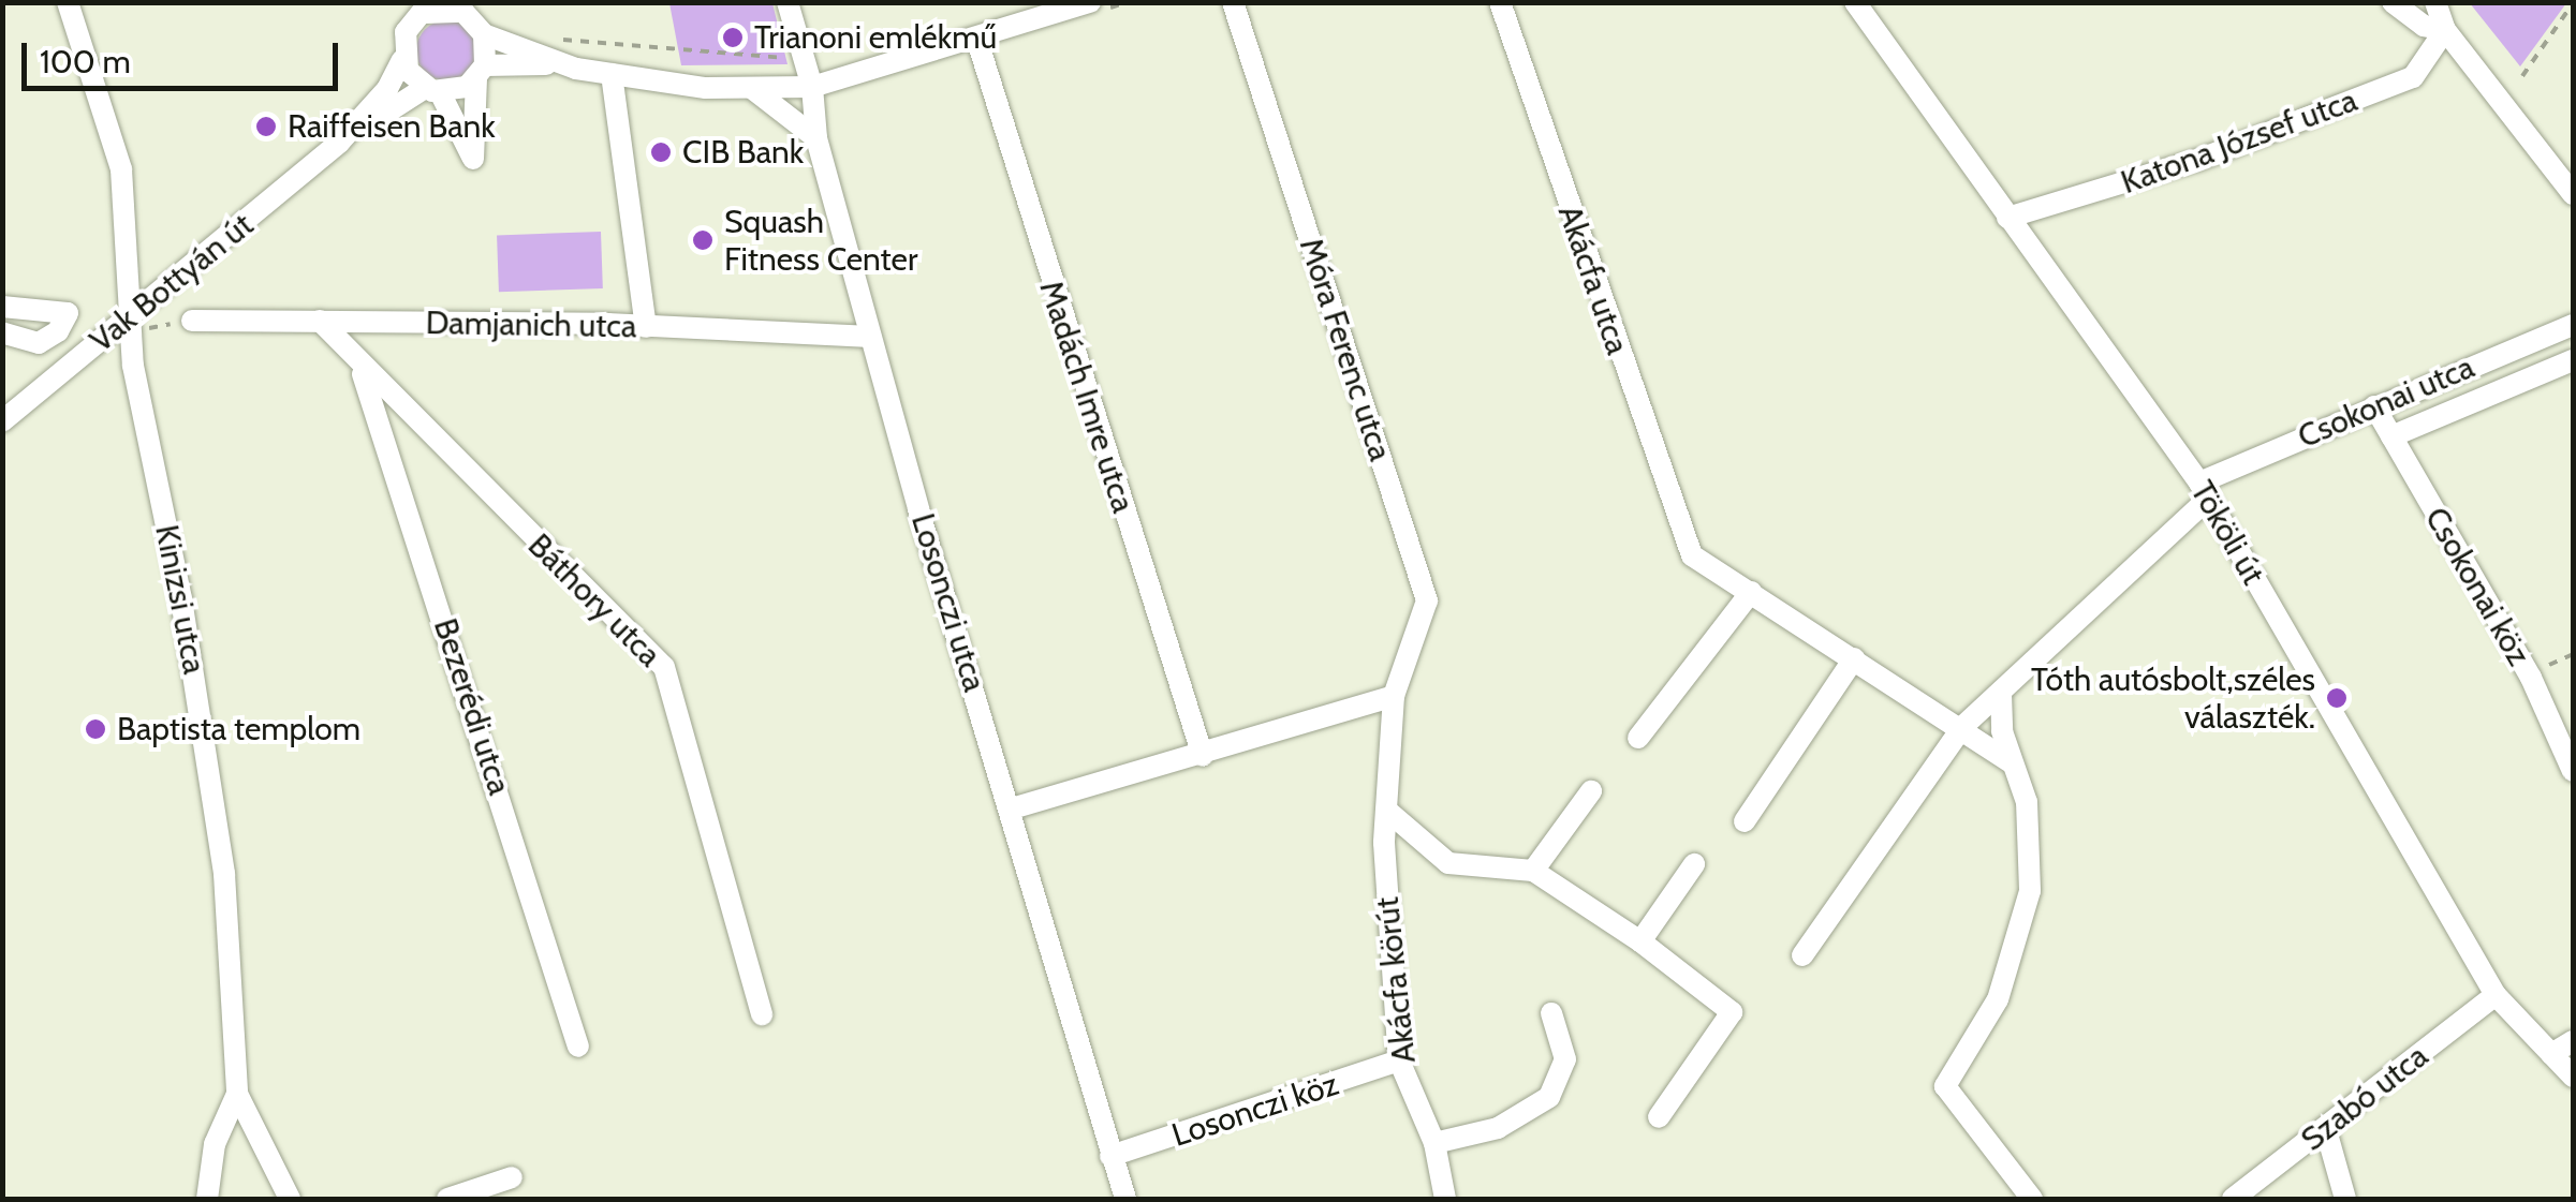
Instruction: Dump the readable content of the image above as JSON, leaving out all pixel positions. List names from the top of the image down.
{
  "streets": {
    "street": [
      "Katona József utca",
      "Akácfa utca",
      "Vak Bottyán út",
      "Damjanich utca",
      "Móra Ferenc utca",
      "Madách Imre utca",
      "Csokonai utca",
      "Tököli út",
      "Csokonai köz",
      "Kinizsi utca",
      "Báthory utca",
      "Losonczi utca",
      "Bezerédi utca",
      "Akácfa körút",
      "Szabó utca",
      "Losonczi köz"
    ]
  },
  "crossings": [
    ["Katona József utca", "Tököli út"],
    ["Vak Bottyán út", "Kinizsi utca"],
    ["Damjanich utca", "Báthory utca"],
    ["Damjanich utca", "Losonczi utca"],
    ["Móra Ferenc utca", "Akácfa körút"],
    ["Csokonai utca", "Tököli út"],
    ["Csokonai utca", "Csokonai köz"],
    ["Tököli út", "Szabó utca"],
    ["Báthory utca", "Bezerédi utca"],
    ["Losonczi utca", "Losonczi köz"],
    ["Akácfa körút", "Losonczi köz"]
  ],
  "places": [
    "Trianoni emlékmű",
    "Raiffeisen Bank",
    "CIB Bank",
    "Squash Fitness Center",
    "Tóth autósbolt,széles választék.",
    "Baptista templom"
  ],
  "scale_bar": "100 m"
}
